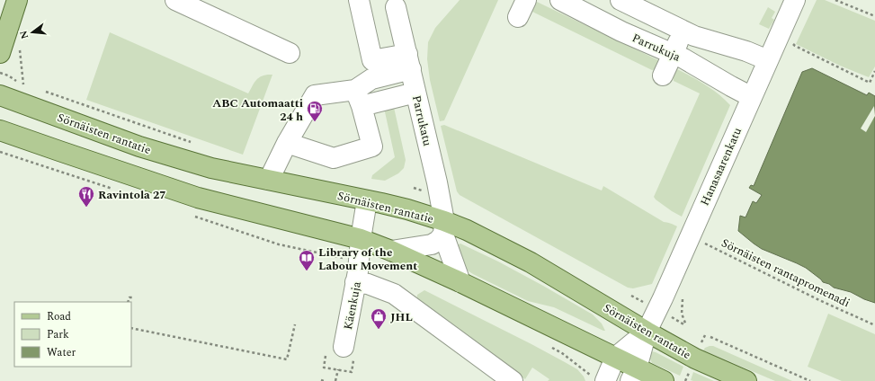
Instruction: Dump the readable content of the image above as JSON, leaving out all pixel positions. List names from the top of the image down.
{
  "streets": {
    "main road": ["Sörnäisten rantatie"],
    "street": [
      "Parrukuja",
      "Parrukatu",
      "Hanasaarenkatu",
      "Käenkuja"
    ],
    "path": ["Sörnäisten rantapromenadi"]
  },
  "crossings": [
    ["Parrukuja", "Hanasaarenkatu"],
    ["Parrukatu", "Sörnäisten rantatie"],
    ["Sörnäisten rantatie", "Hanasaarenkatu"],
    ["Sörnäisten rantatie", "Käenkuja"],
    ["Hanasaarenkatu", "Sörnäisten rantapromenadi"]
  ],
  "places": {
    "fuel station": ["ABC Automaatti 24 h"],
    "restaurant": ["Ravintola 27"],
    "library": ["Library of the Labour Movement"],
    "shop": ["JHL"]
  },
  "legend": ["Road", "Park", "Water"],
  "north": "left"
}
